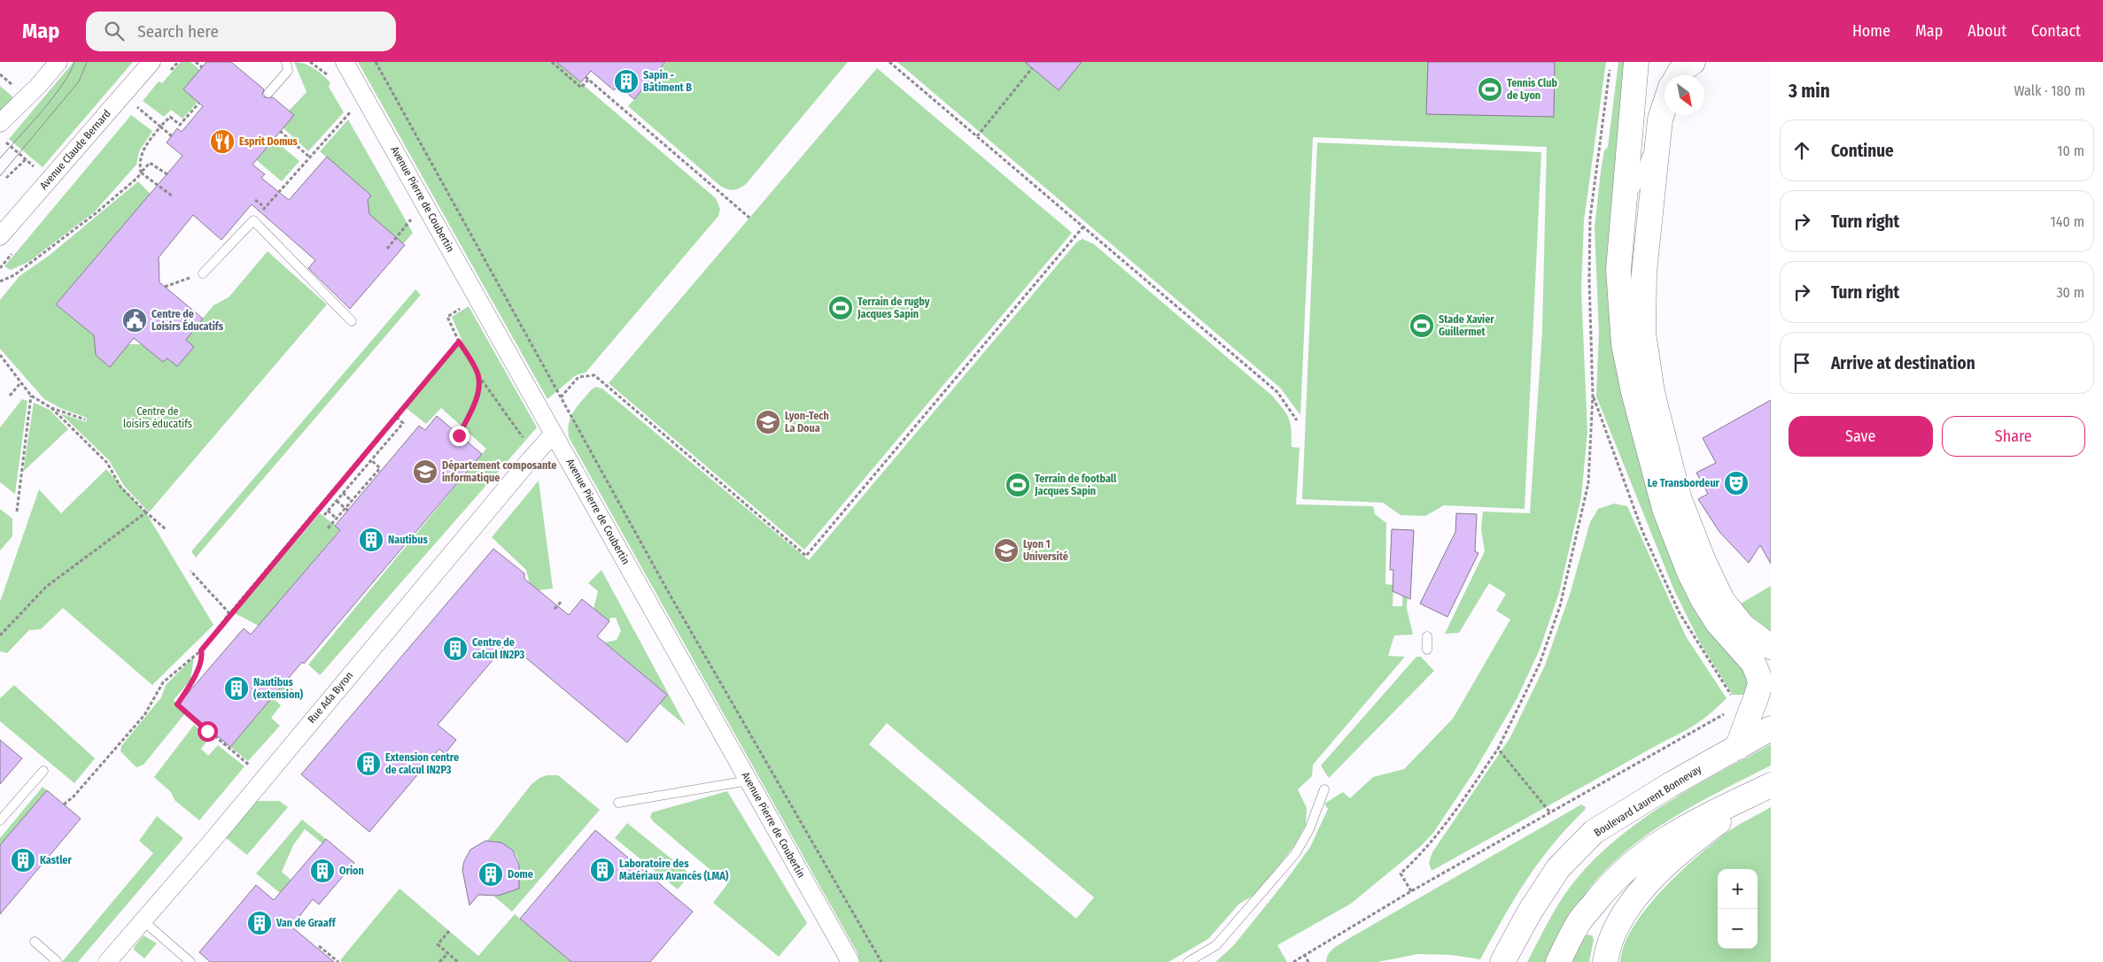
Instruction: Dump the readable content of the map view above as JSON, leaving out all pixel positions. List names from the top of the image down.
{
  "streets": {
    "main road": ["Boulevard Laurent Bonnevay"],
    "street": ["Avenue Claude Bernard", "Avenue Pierre de Coubertin", "Rue Ada Byron"]
  },
  "crossings": [
    ["Avenue Pierre de Coubertin", "Rue Ada Byron"]
  ],
  "parks": ["Centre de loisirs éducatifs"],
  "places": {
    "building": [
      "Sapin - Bâtiment B",
      "Nautibus",
      "Centre de calcul IN2P3",
      "Nautibus (extension)",
      "Extension centre de calcul IN2P3",
      "Kastler",
      "Laboratoire des Matériaux Avancés (LMA)",
      "Orion",
      "Dome",
      "Van de Graaff"
    ],
    "sports": [
      "Tennis Club de Lyon",
      "Terrain de rugby Jacques Sapin",
      "Stade Xavier Guillermet",
      "Terrain de football Jacques Sapin"
    ],
    "restaurant": ["Esprit Domus"],
    "public building": ["Centre de Loisirs Éducatifs"],
    "school or university": ["Lyon-Tech La Doua", "Département composante informatique", "Lyon 1 Université"],
    "theatre": ["Le Transbordeur"]
  },
  "north": "bottom right",
  "page": {
    "header": "Map",
    "search": "Search here",
    "nav": [
      "Home",
      "Map",
      "About",
      "Contact"
    ],
    "heading": ["3 min", "Walk · 180 m"],
    "list": [
      ["Continue", "10 m"],
      ["Turn right", "140 m"],
      ["Turn right", "30 m"],
      "Arrive at destination"
    ],
    "buttons": ["Save", "Share"],
    "map_buttons": ["+", "−"]
  }
}
